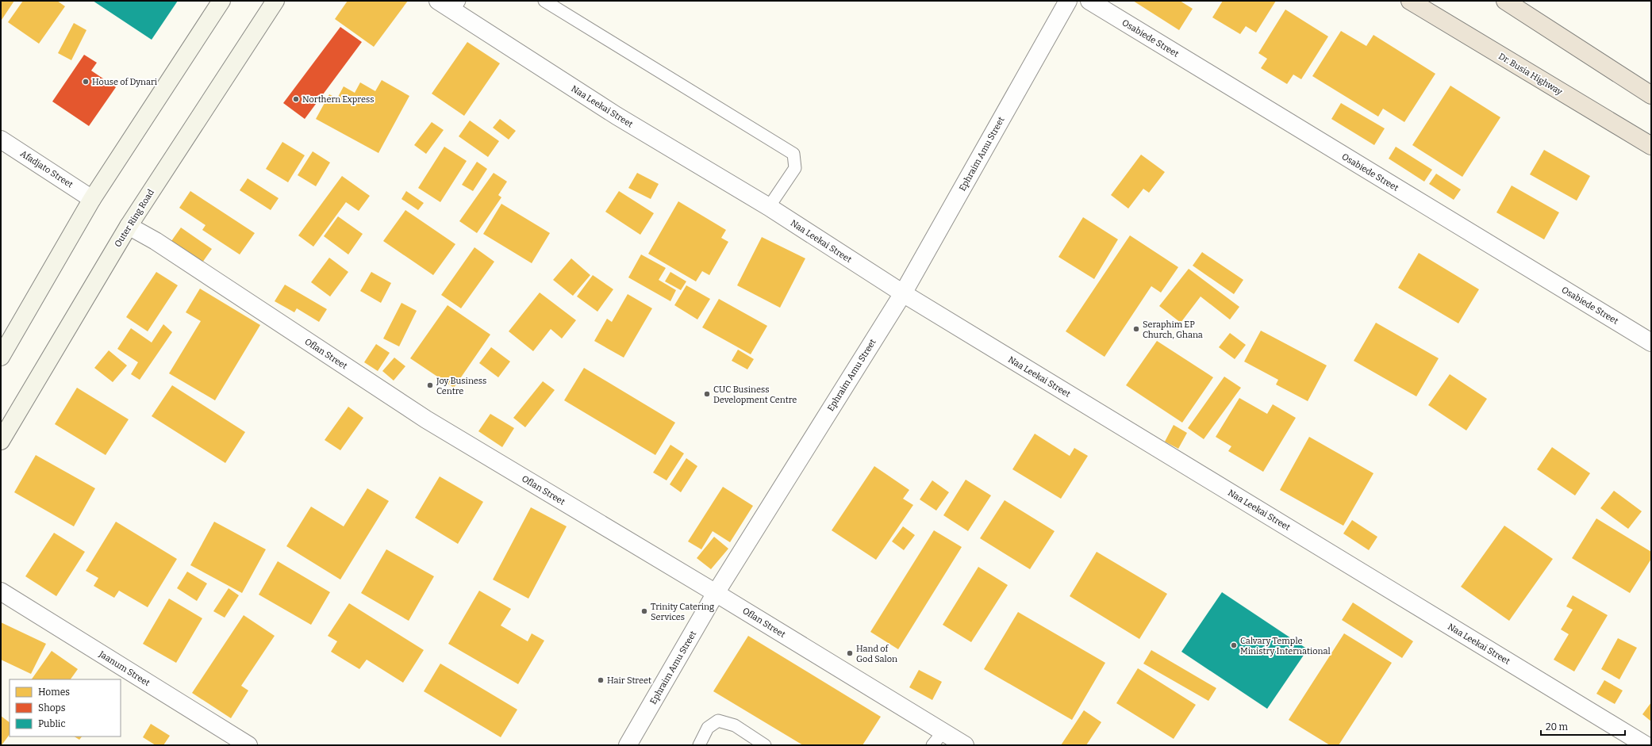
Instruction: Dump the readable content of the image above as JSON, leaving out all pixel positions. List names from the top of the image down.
{
  "streets": {
    "highway": ["Dr. Busia Highway"],
    "main road": ["Outer Ring Road"],
    "street": [
      "Osabiede Street",
      "Naa Leekai Street",
      "Ephraim Amu Street",
      "Afadjato Street",
      "Oflan Street",
      "Jaanum Street"
    ]
  },
  "crossings": [
    ["Naa Leekai Street", "Ephraim Amu Street"],
    ["Ephraim Amu Street", "Oflan Street"],
    ["Outer Ring Road", "Oflan Street"]
  ],
  "places": [
    "House of Dynari",
    "Northern Express",
    "Seraphim EP Church, Ghana",
    "Joy Business Centre",
    "CUC Business Development Centre",
    "Trinity Catering Services",
    "Calvary Temple Ministry International",
    "Hand of God Salon",
    "Hair Street"
  ],
  "legend": ["Homes", "Shops", "Public"],
  "scale_bar": "20 m"
}
